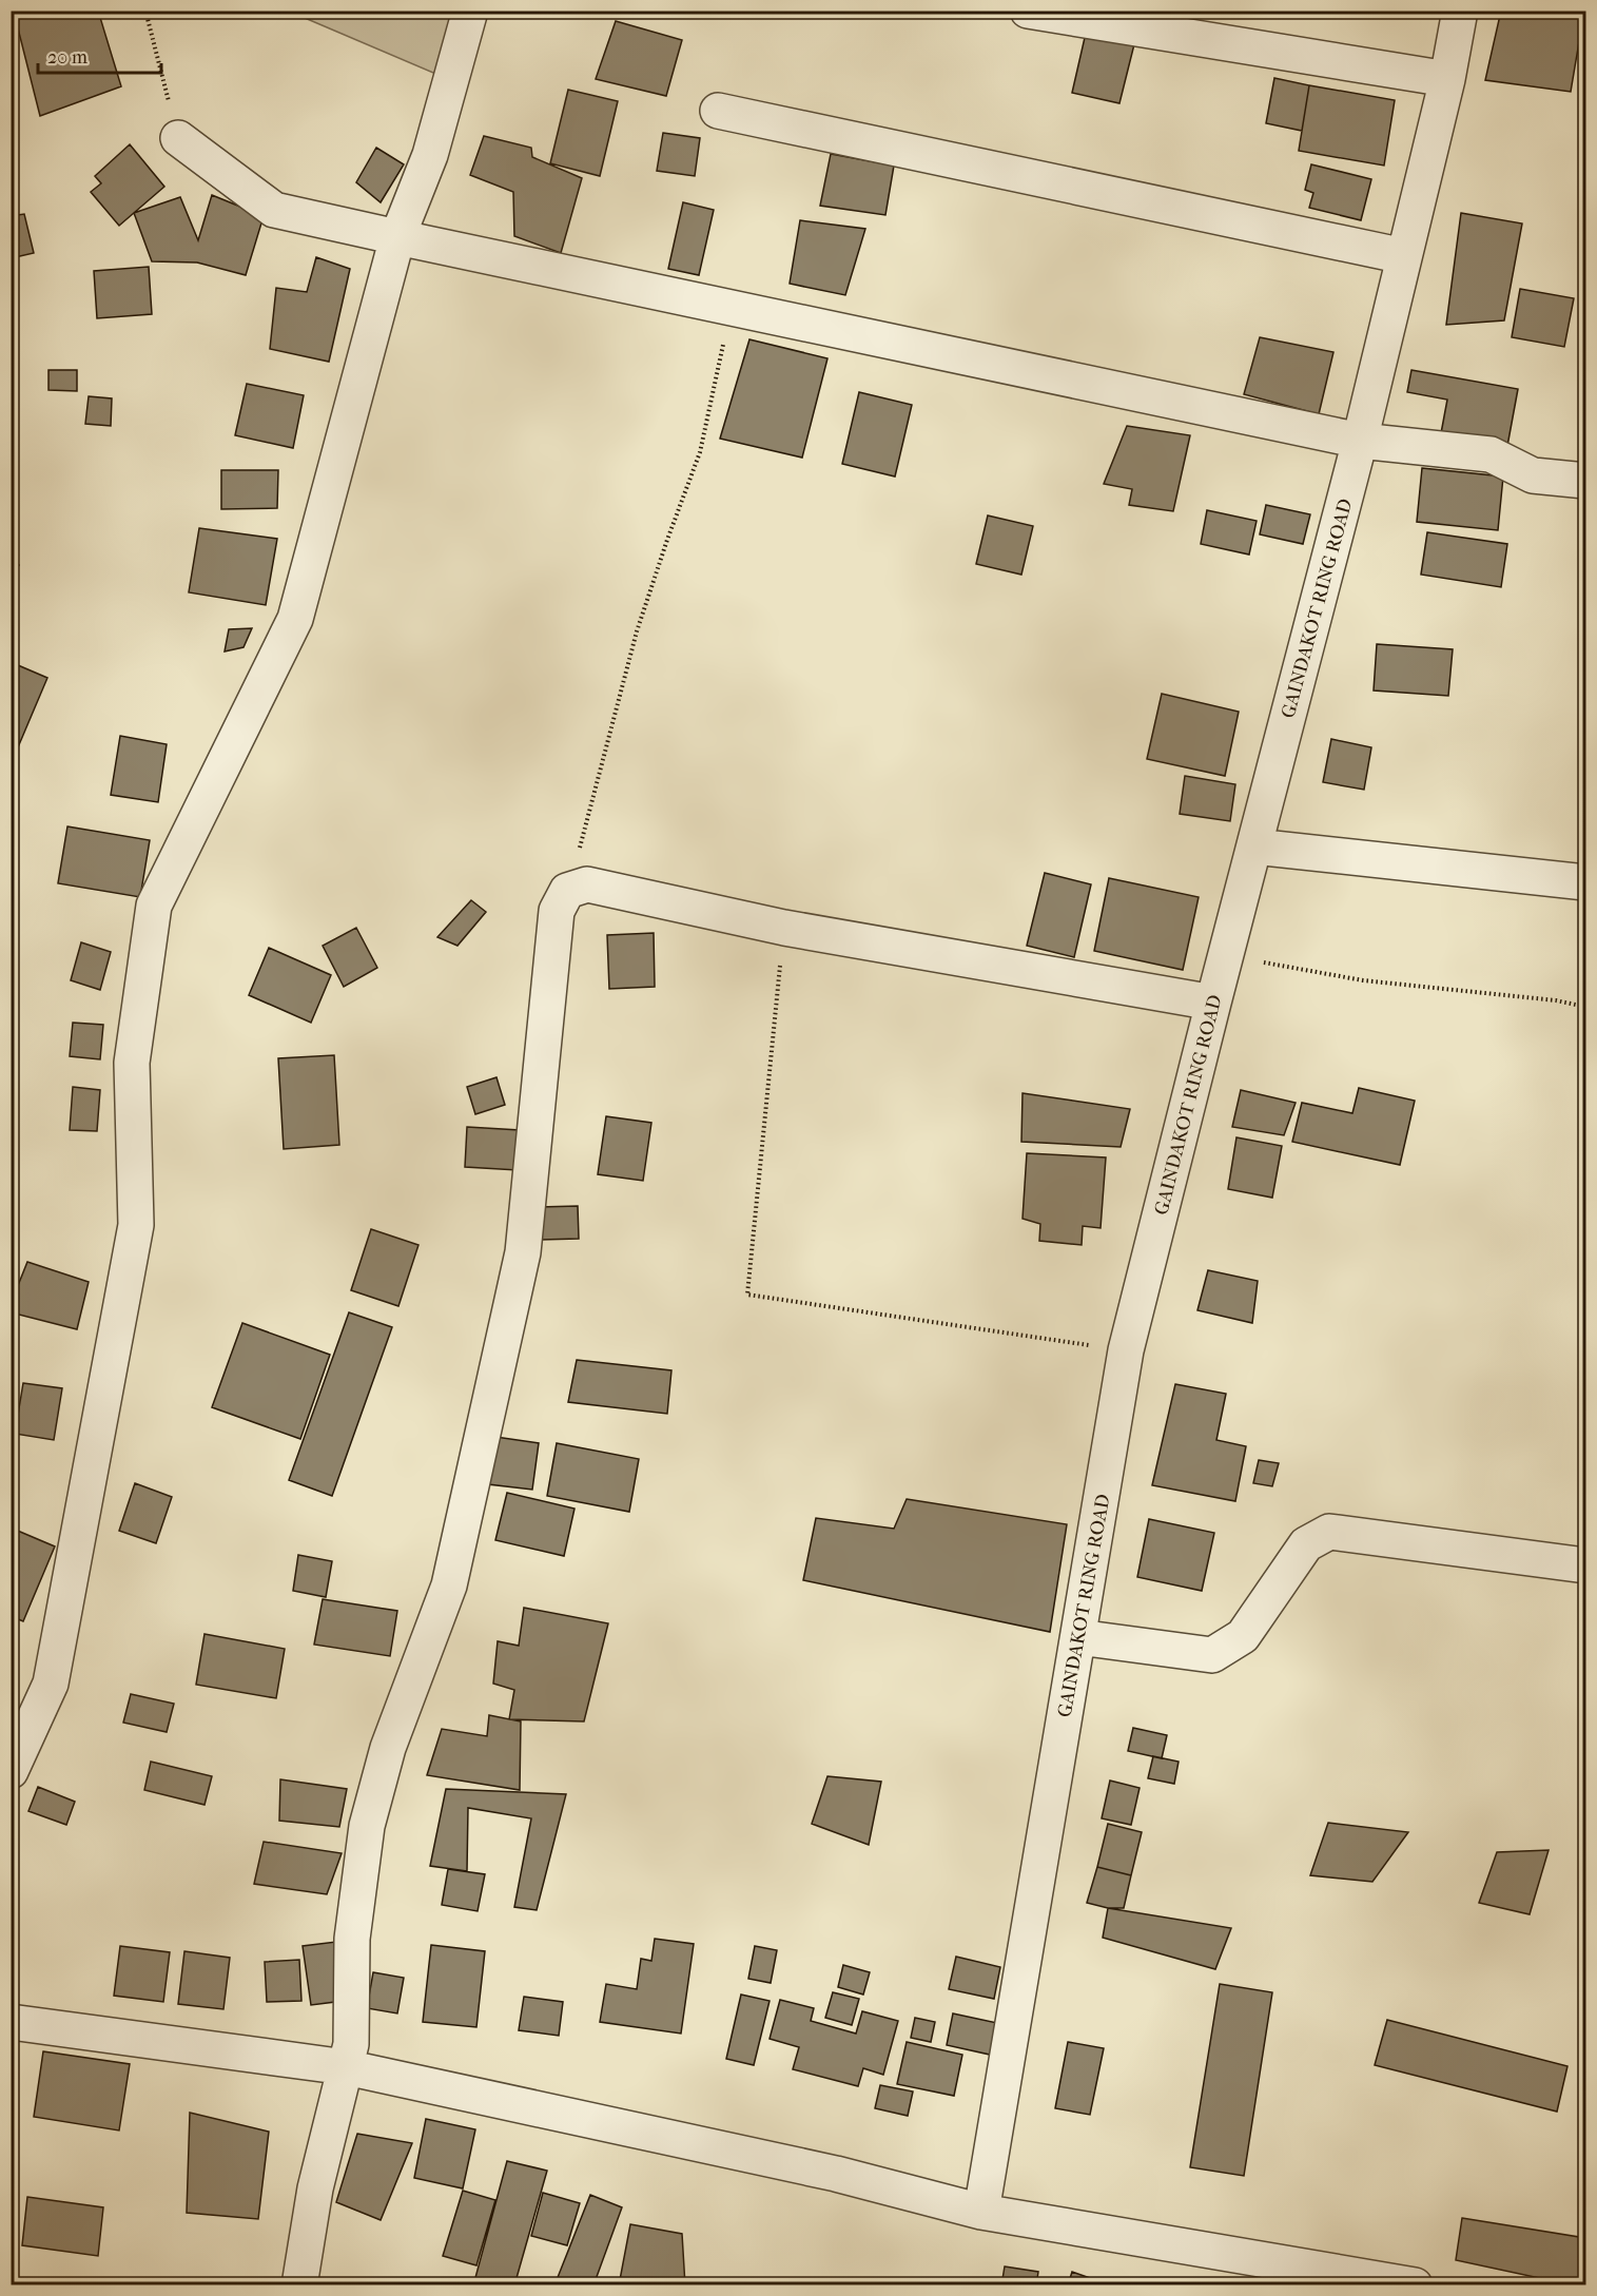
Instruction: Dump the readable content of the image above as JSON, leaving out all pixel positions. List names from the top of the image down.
{
  "streets": {
    "street": ["GAINDAKOT RING ROAD"]
  },
  "scale_bar": "20 m"
}
